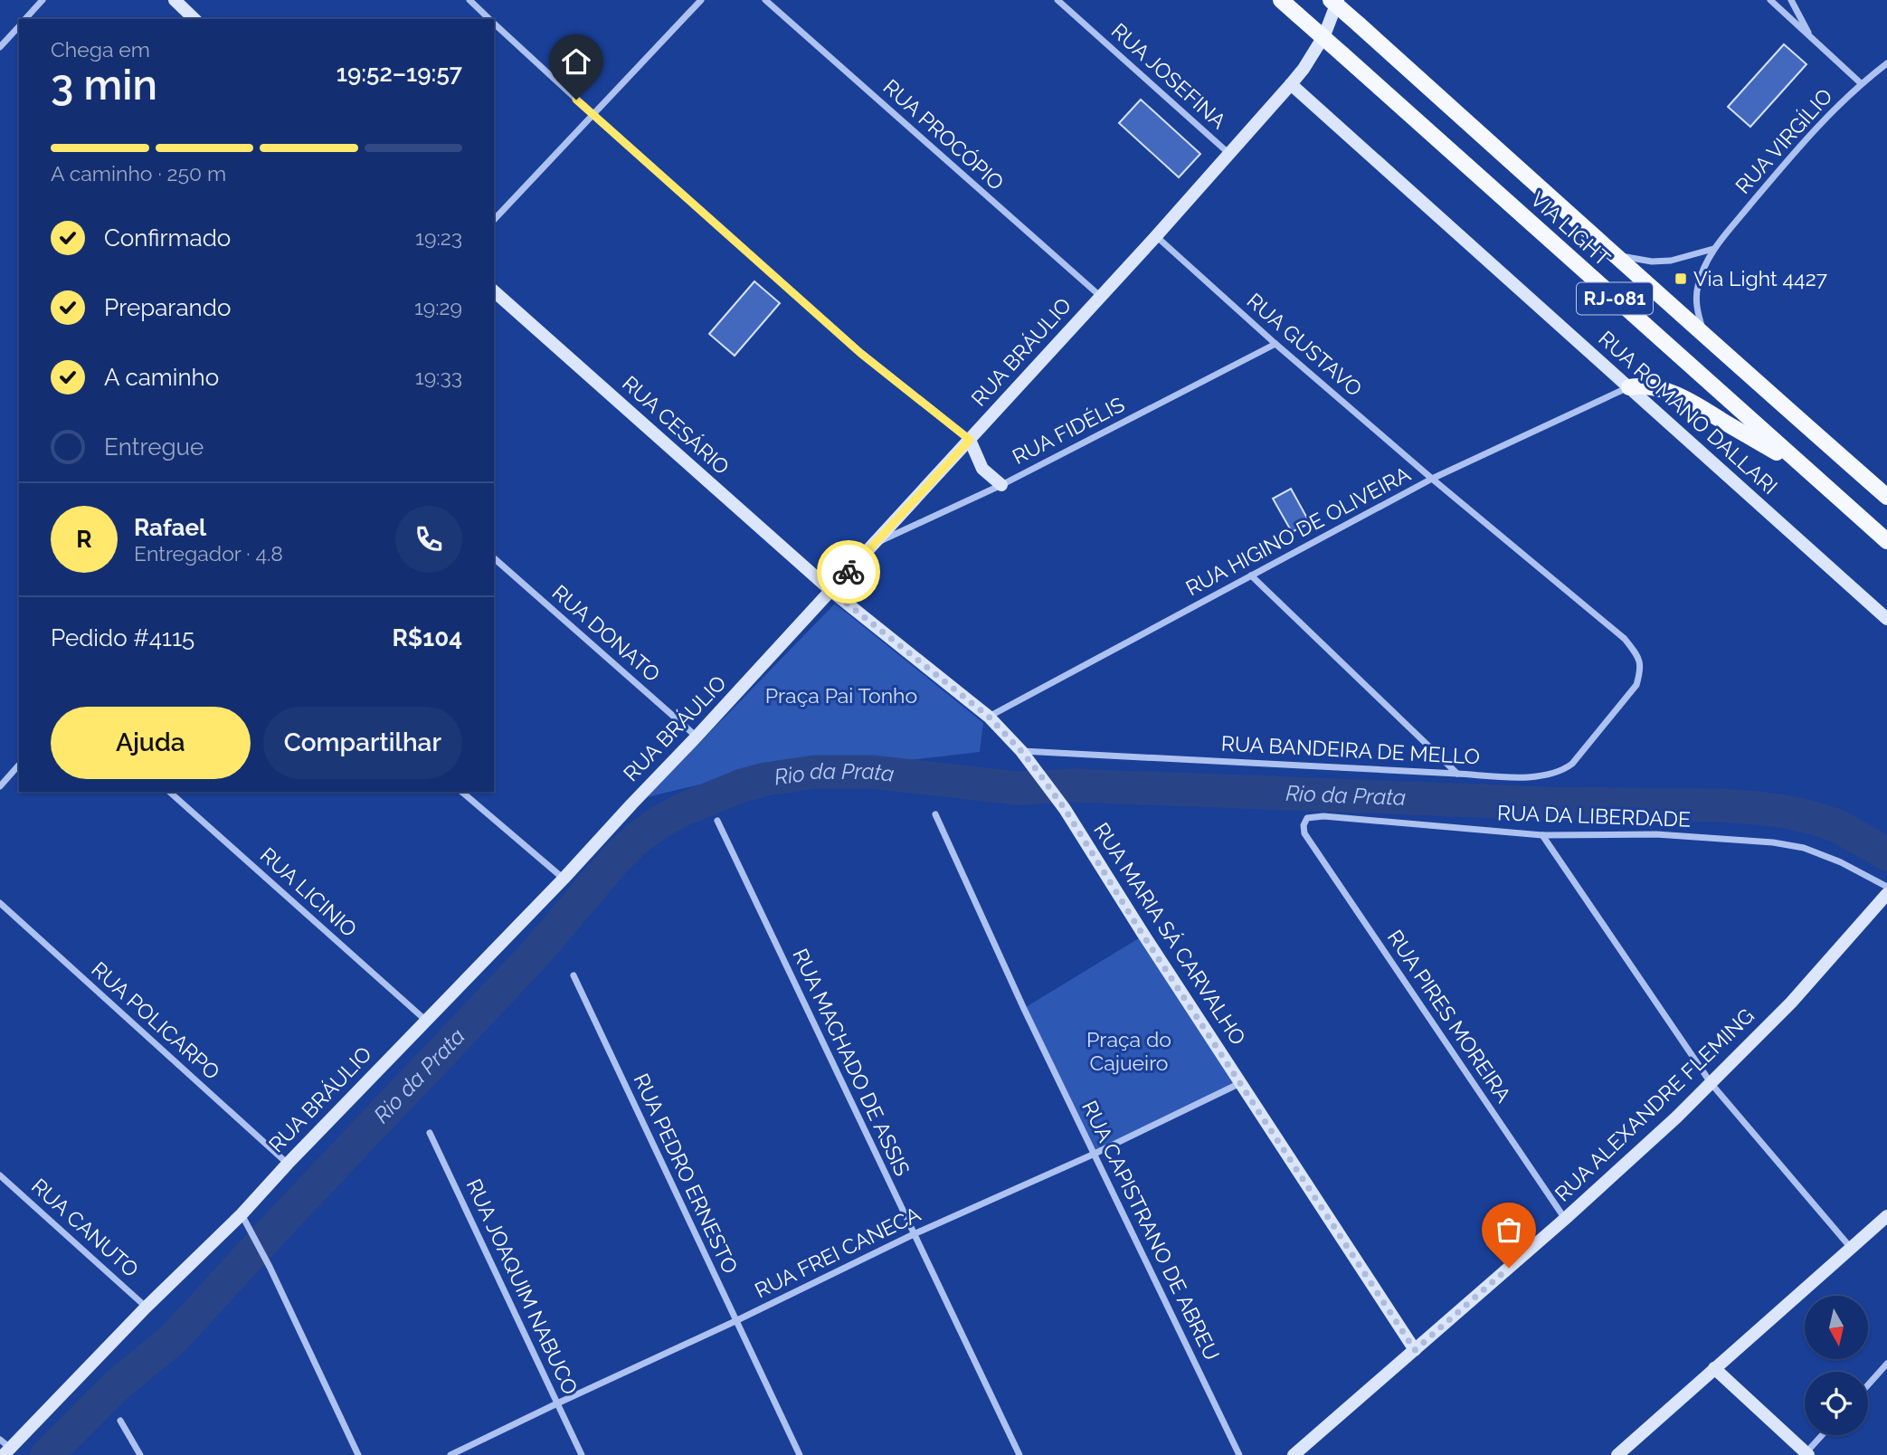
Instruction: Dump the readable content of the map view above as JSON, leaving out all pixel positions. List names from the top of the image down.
{
  "streets": {
    "main road": ["VIA LIGHT", "RJ-081"],
    "street": [
      "RUA JOSEFINA",
      "RUA PROCÓPIO",
      "RUA VIRGÍLIO",
      "RUA GUSTAVO",
      "RUA BRÁULIO",
      "RUA ROMANO DALLARI",
      "RUA CESÁRIO",
      "RUA FIDÉLIS",
      "RUA HIGINO DE OLIVEIRA",
      "RUA DONATO",
      "RUA BANDEIRA DE MELLO",
      "RUA DA LIBERDADE",
      "RUA LICINIO",
      "RUA MARIA SÁ CARVALHO",
      "RUA PIRES MOREIRA",
      "RUA POLICARPO",
      "RUA MACHADO DE ASSIS",
      "RUA ALEXANDRE FLEMING",
      "RUA PEDRO ERNESTO",
      "RUA CANUTO",
      "RUA CAPISTRANO DE ABREU",
      "RUA FREI CANECA",
      "RUA JOAQUIM NABUCO"
    ]
  },
  "crossings": [
    ["RUA JOSEFINA", "RUA BRÁULIO"],
    ["RUA PROCÓPIO", "RUA BRÁULIO"],
    ["RUA VIRGÍLIO", "VIA LIGHT"],
    ["RUA GUSTAVO", "RUA BRÁULIO"],
    ["RUA GUSTAVO", "RUA FIDÉLIS"],
    ["RUA GUSTAVO", "RUA HIGINO DE OLIVEIRA"],
    ["RUA GUSTAVO", "RUA BANDEIRA DE MELLO"],
    ["RUA BRÁULIO", "RUA ROMANO DALLARI"],
    ["RUA BRÁULIO", "RUA CESÁRIO"],
    ["RUA BRÁULIO", "RUA FIDÉLIS"],
    ["RUA BRÁULIO", "RUA DONATO"],
    ["RUA BRÁULIO", "RUA LICINIO"],
    ["RUA BRÁULIO", "RUA MARIA SÁ CARVALHO"],
    ["RUA BRÁULIO", "RUA POLICARPO"],
    ["RUA BRÁULIO", "RUA CANUTO"],
    ["RUA ROMANO DALLARI", "RUA HIGINO DE OLIVEIRA"],
    ["RUA CESÁRIO", "RUA MARIA SÁ CARVALHO"],
    ["RUA HIGINO DE OLIVEIRA", "RUA MARIA SÁ CARVALHO"],
    ["RUA BANDEIRA DE MELLO", "RUA MARIA SÁ CARVALHO"],
    ["RUA DA LIBERDADE", "RUA PIRES MOREIRA"],
    ["RUA MARIA SÁ CARVALHO", "RUA ALEXANDRE FLEMING"],
    ["RUA MARIA SÁ CARVALHO", "RUA FREI CANECA"],
    ["RUA PIRES MOREIRA", "RUA ALEXANDRE FLEMING"],
    ["RUA MACHADO DE ASSIS", "RUA FREI CANECA"],
    ["RUA PEDRO ERNESTO", "RUA FREI CANECA"],
    ["RUA CAPISTRANO DE ABREU", "RUA FREI CANECA"],
    ["RUA FREI CANECA", "RUA JOAQUIM NABUCO"]
  ],
  "water": ["Rio da Prata"],
  "parks": ["Praça Pai Tonho", "Praça do Cajueiro"],
  "places": {
    "transit": ["Via Light 4427"]
  },
  "north": "bottom",
  "page": {
    "heading": ["3 min", "Chega em", "19:52–19:57"],
    "panel": [
      "Rafael",
      "Entregador · 4.8",
      "Pedido #4115",
      "R$104"
    ],
    "bar": "A caminho · 250 m",
    "list": [
      ["Confirmado", "19:23"],
      ["Preparando", "19:29"],
      ["A caminho", "19:33"],
      "Entregue"
    ],
    "round": "R",
    "buttons": ["Ajuda", "Compartilhar"]
  }
}
